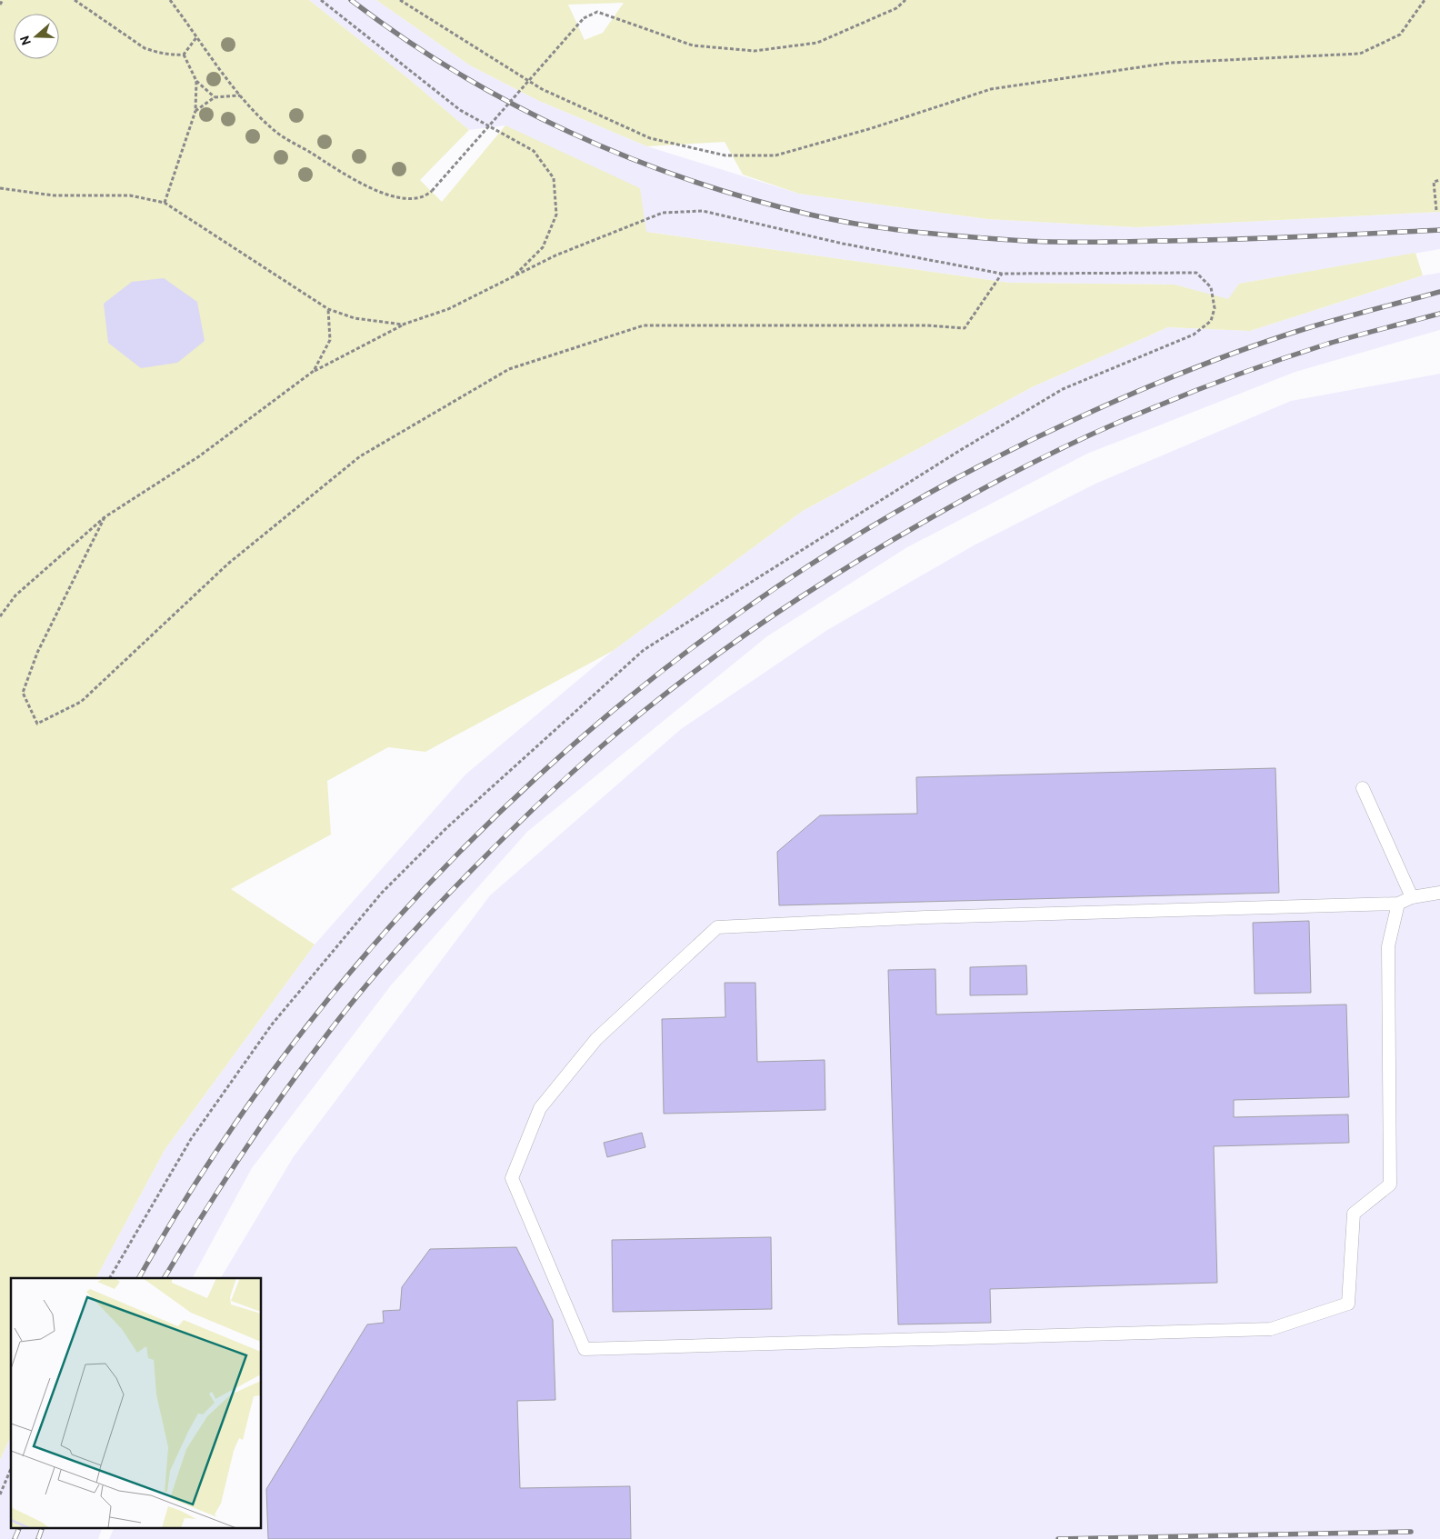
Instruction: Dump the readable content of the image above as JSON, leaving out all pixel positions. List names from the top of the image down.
{
  "north": "left"
}
